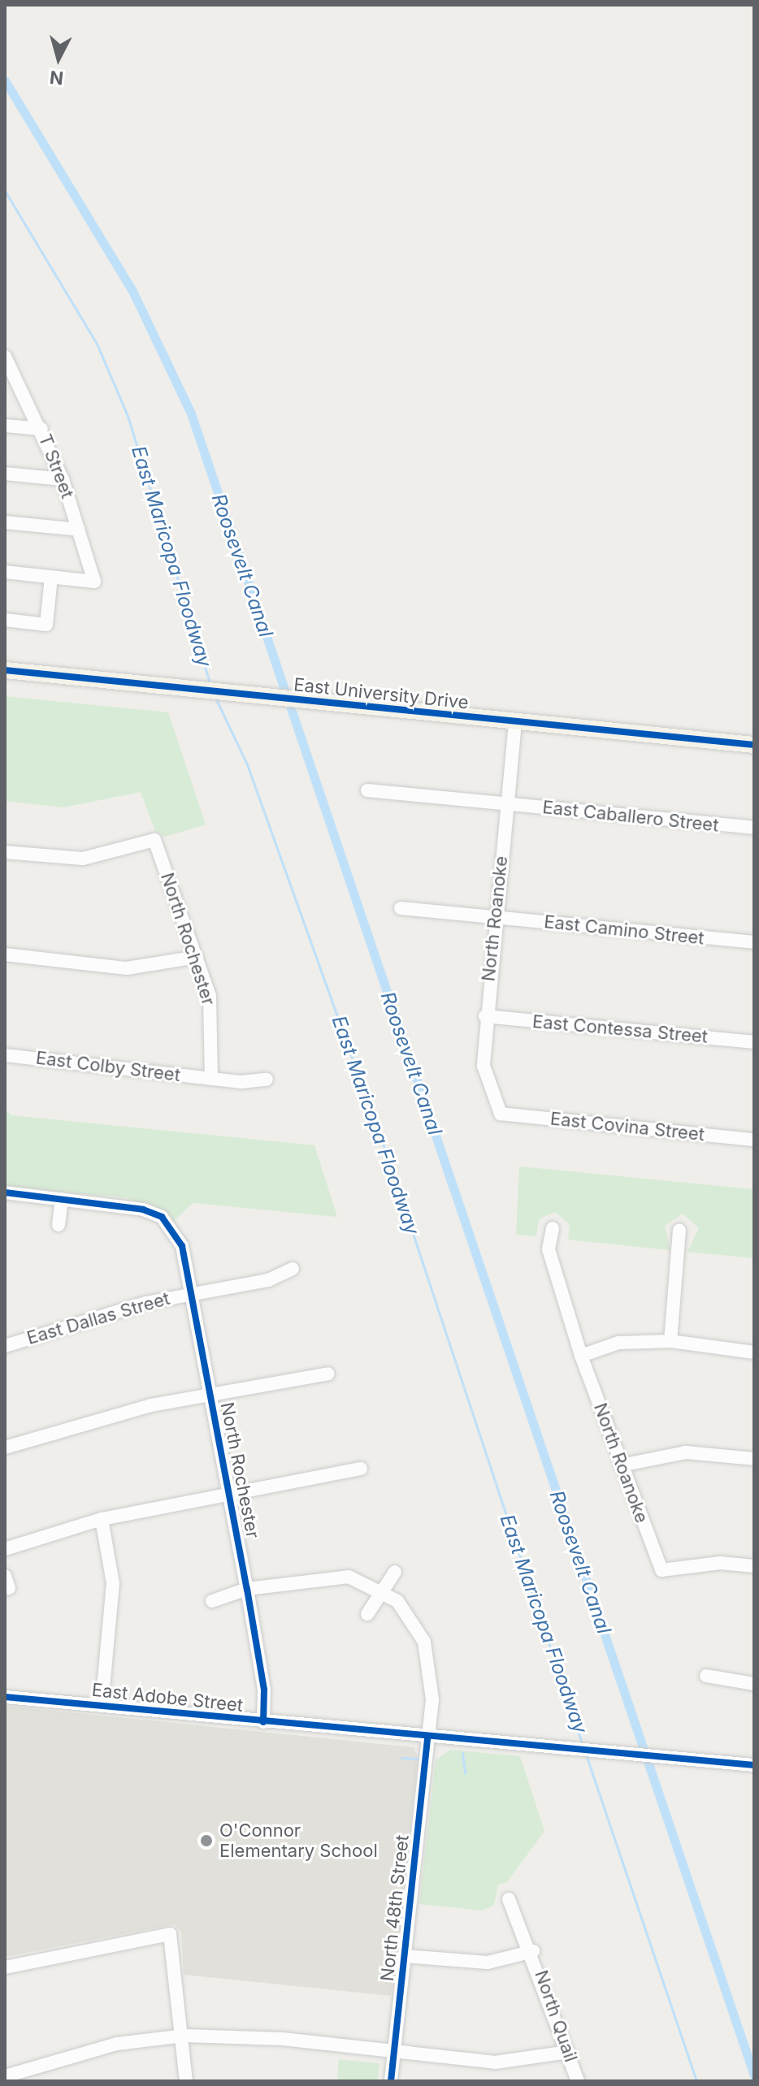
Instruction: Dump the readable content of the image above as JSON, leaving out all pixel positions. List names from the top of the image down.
{
  "streets": {
    "main road": ["East University Drive"],
    "street": [
      "T Street",
      "East Caballero Street",
      "North Roanoke",
      "East Camino Street",
      "North Rochester",
      "East Contessa Street",
      "East Colby Street",
      "East Covina Street",
      "East Dallas Street",
      "East Adobe Street",
      "North 48th Street",
      "North Quail"
    ]
  },
  "crossings": [
    ["East University Drive", "North Roanoke"],
    ["East Caballero Street", "North Roanoke"],
    ["North Roanoke", "East Camino Street"],
    ["North Roanoke", "East Contessa Street"],
    ["North Roanoke", "East Covina Street"],
    ["North Rochester", "East Colby Street"],
    ["North Rochester", "East Dallas Street"],
    ["North Rochester", "East Adobe Street"],
    ["North Rochester", "North 48th Street"],
    ["East Adobe Street", "North 48th Street"]
  ],
  "water": ["East Maricopa Floodway", "Roosevelt Canal"],
  "places": ["O'Connor Elementary School"],
  "north": "bottom"
}
